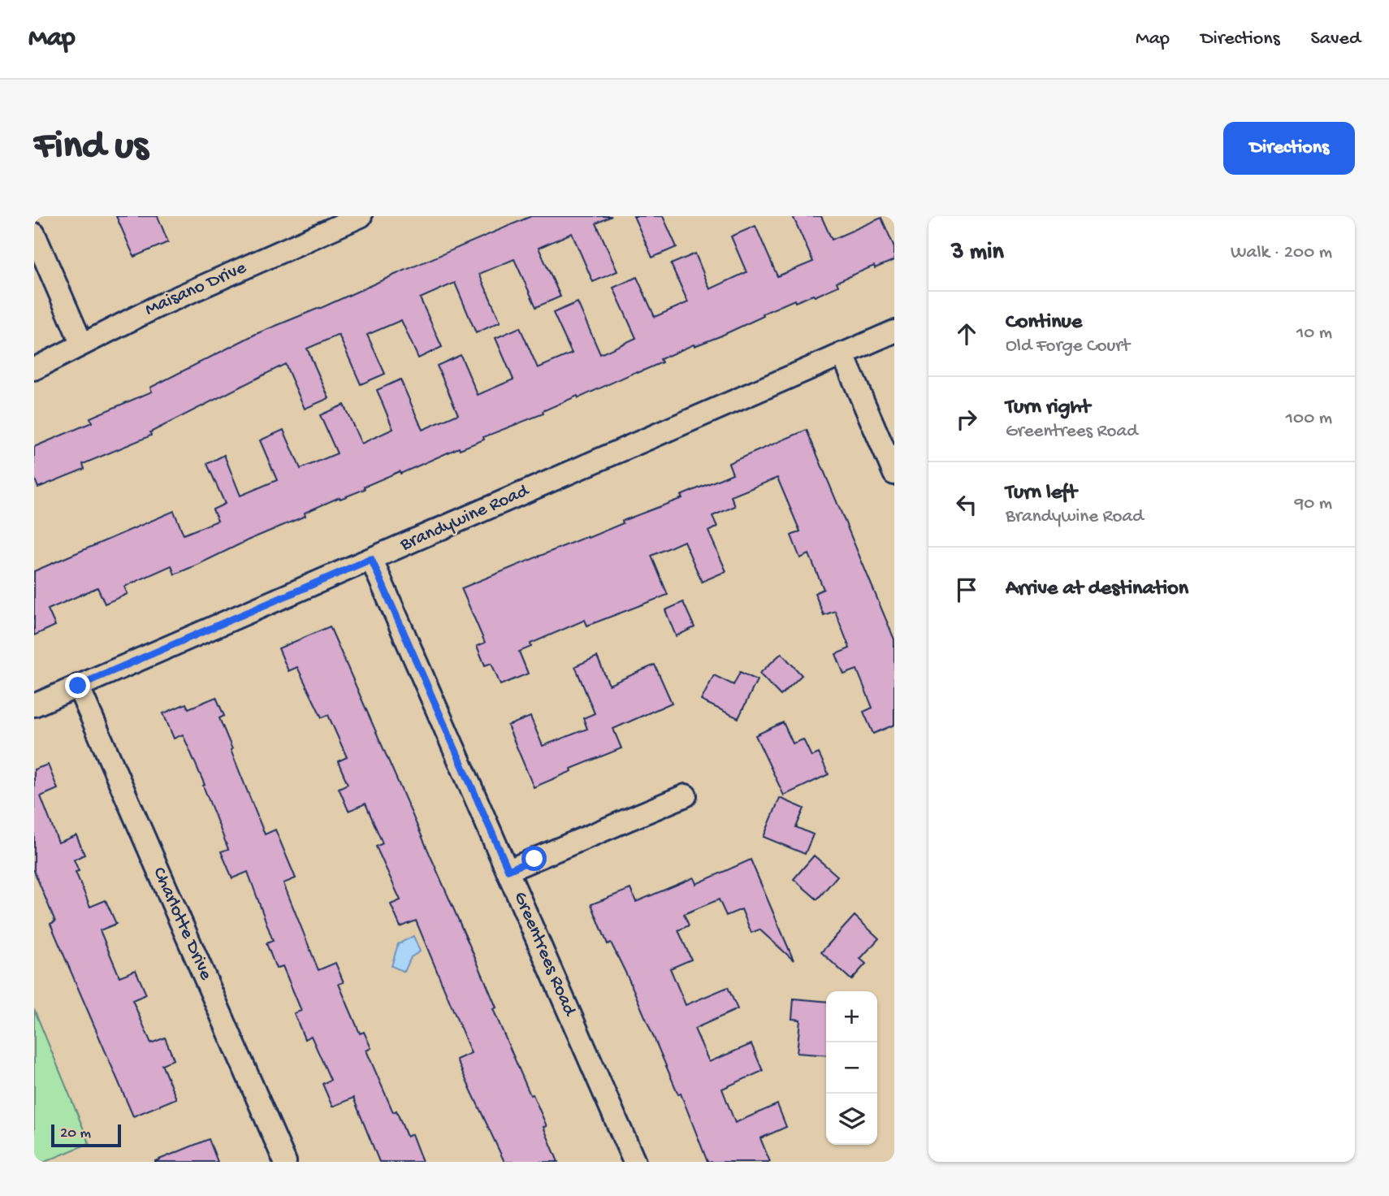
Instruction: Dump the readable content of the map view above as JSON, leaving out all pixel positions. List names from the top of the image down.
{
  "streets": {
    "street": [
      "Maisano Drive",
      "Brandywine Road",
      "Charlotte Drive",
      "Greentrees Road"
    ]
  },
  "crossings": [
    ["Brandywine Road", "Charlotte Drive"],
    ["Brandywine Road", "Greentrees Road"]
  ],
  "scale_bar": "20 m",
  "page": {
    "header": "Map",
    "nav": ["Map", "Directions", "Saved"],
    "buttons": "Directions",
    "title": "Find us",
    "heading": ["3 min", "Walk · 200 m"],
    "list": [
      ["Continue", "Old Forge Court", "10 m"],
      ["Turn right", "Greentrees Road", "100 m"],
      ["Turn left", "Brandywine Road", "90 m"],
      "Arrive at destination"
    ],
    "map_buttons": ["+", "−"],
    "scale": "20 m"
  }
}
